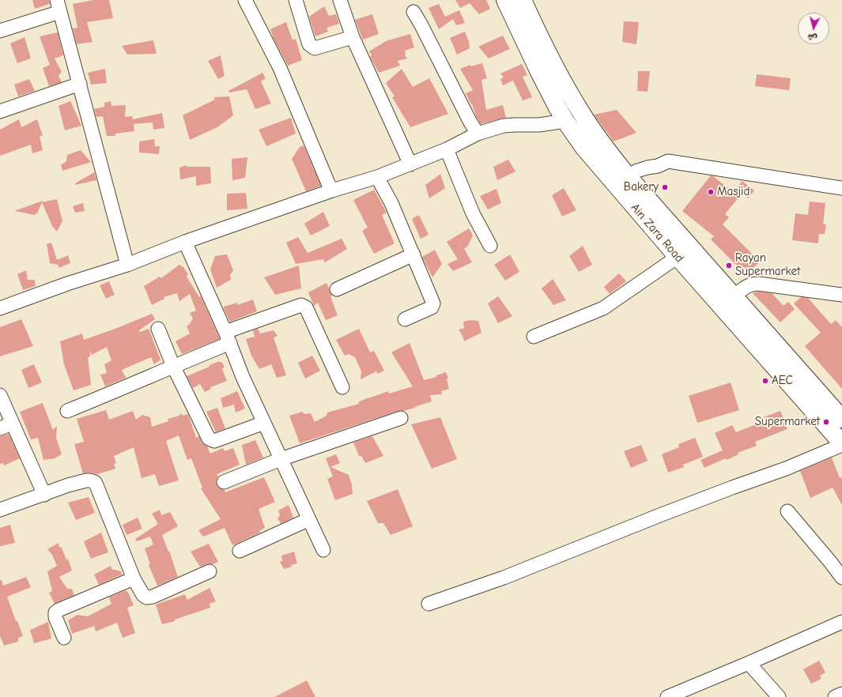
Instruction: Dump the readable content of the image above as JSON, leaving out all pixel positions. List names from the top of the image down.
{
  "streets": {
    "main road": ["Ain Zara Road"]
  },
  "places": [
    "Bakery",
    "Masjid",
    "Rayan Supermarket",
    "AEC",
    "Supermarket"
  ],
  "north": "bottom"
}
